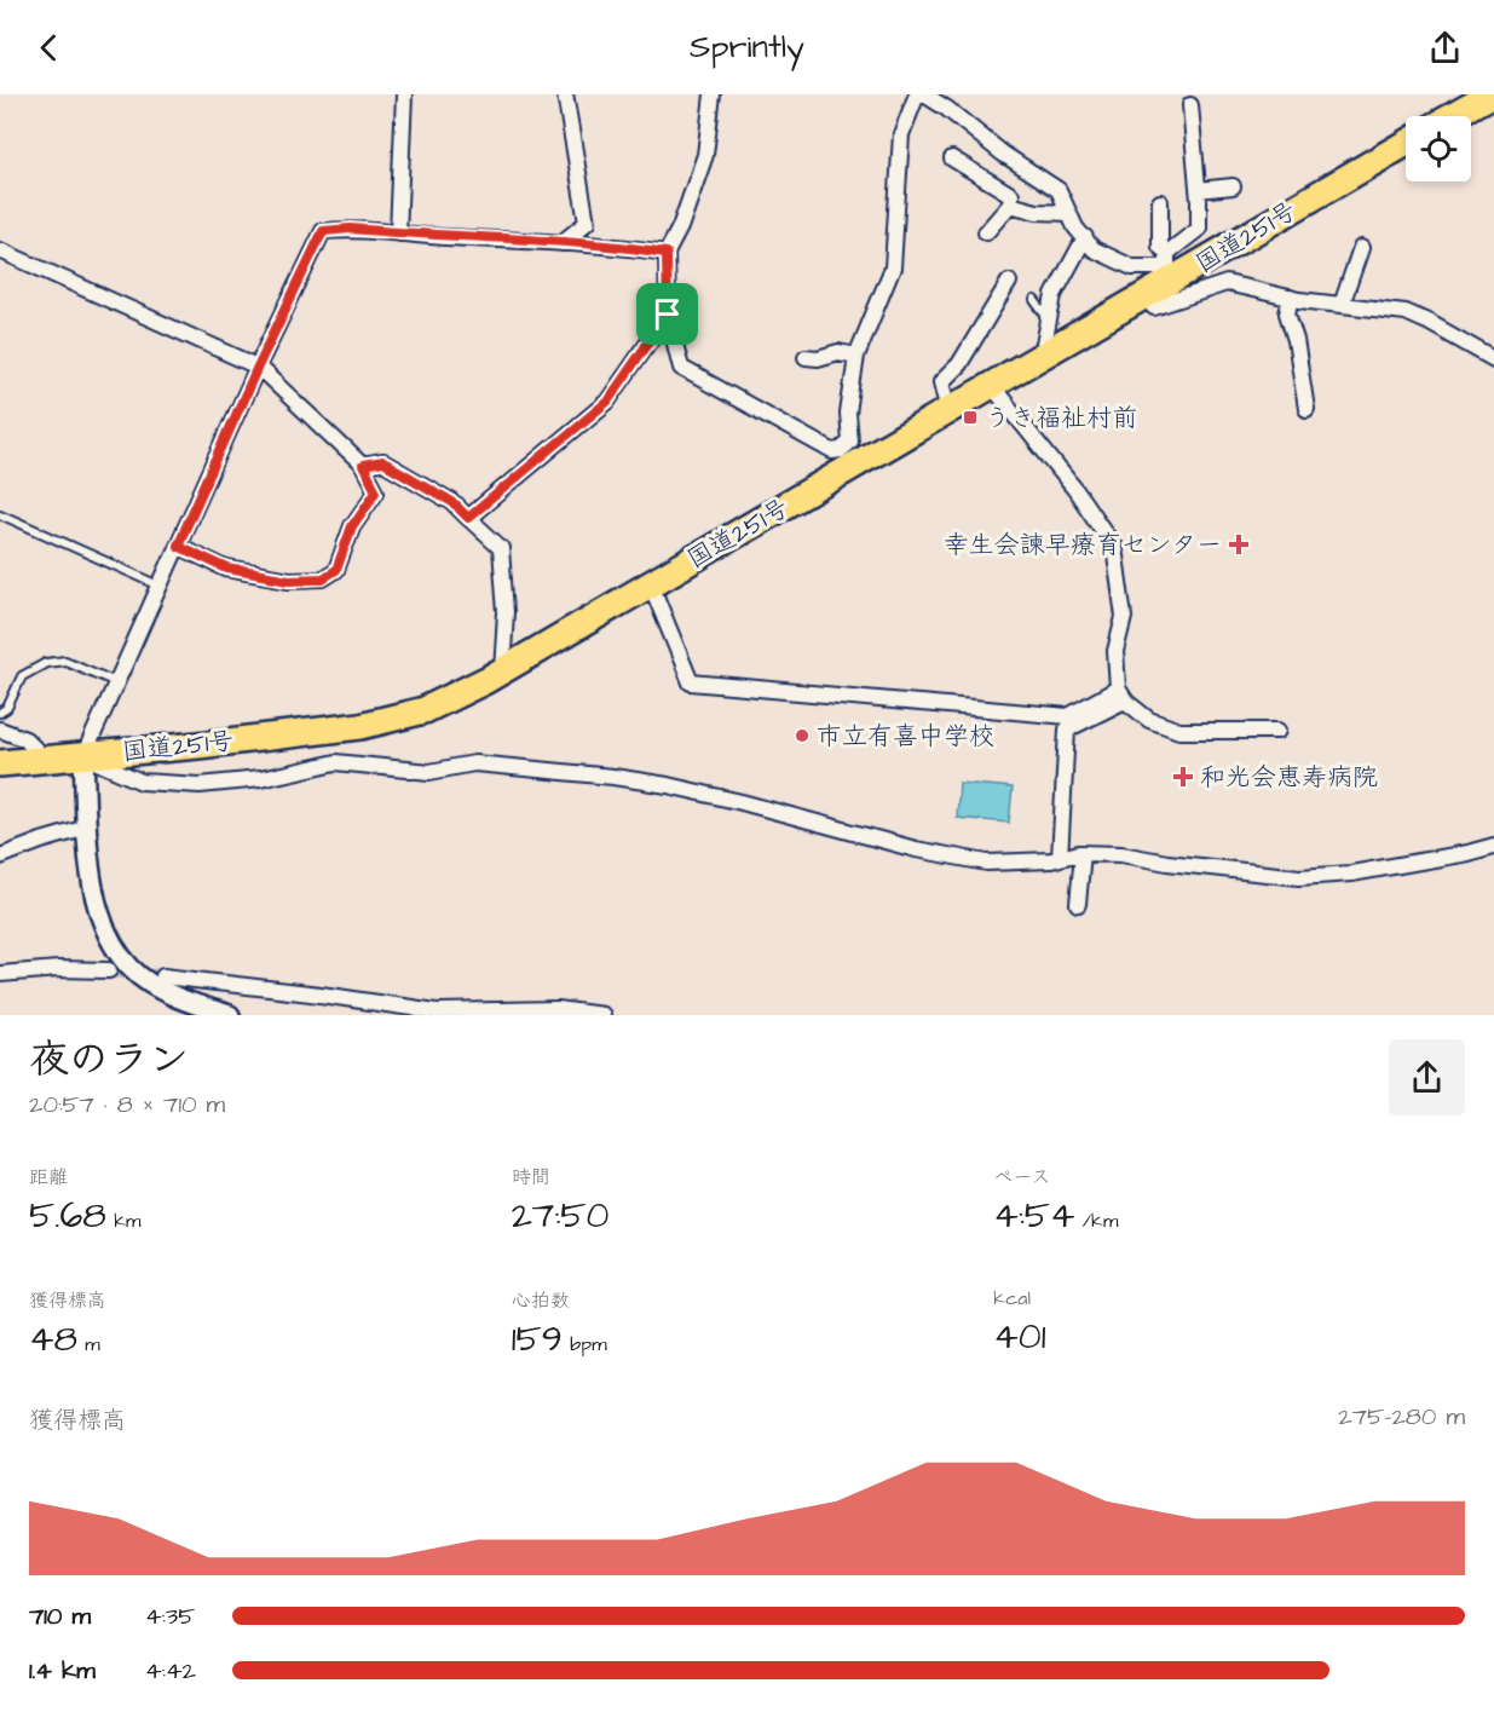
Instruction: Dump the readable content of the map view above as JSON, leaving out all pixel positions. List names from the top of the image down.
{
  "streets": {
    "highway": ["国道251号"]
  },
  "places": {
    "transit": ["うき福祉村前"],
    "health": ["幸生会諫早療育センター", "和光会恵寿病院"],
    "other": ["市立有喜中学校"]
  },
  "page": {
    "header": "Sprintly",
    "heading": ["夜のラン", "20:57 · 8 × 710 m"],
    "stats": [
      ["距離", "5.68 km"],
      ["時間", "27:50"],
      ["ペース", "4:54 /km"],
      ["獲得標高", "48 m"],
      ["心拍数", "159 bpm"],
      ["kcal", "401"]
    ],
    "chart": ["獲得標高", "275–280 m"],
    "list": [
      {
        "name": "710 m",
        "note": "4:35"
      },
      {
        "name": "1.4 km",
        "note": "4:42"
      }
    ]
  }
}
